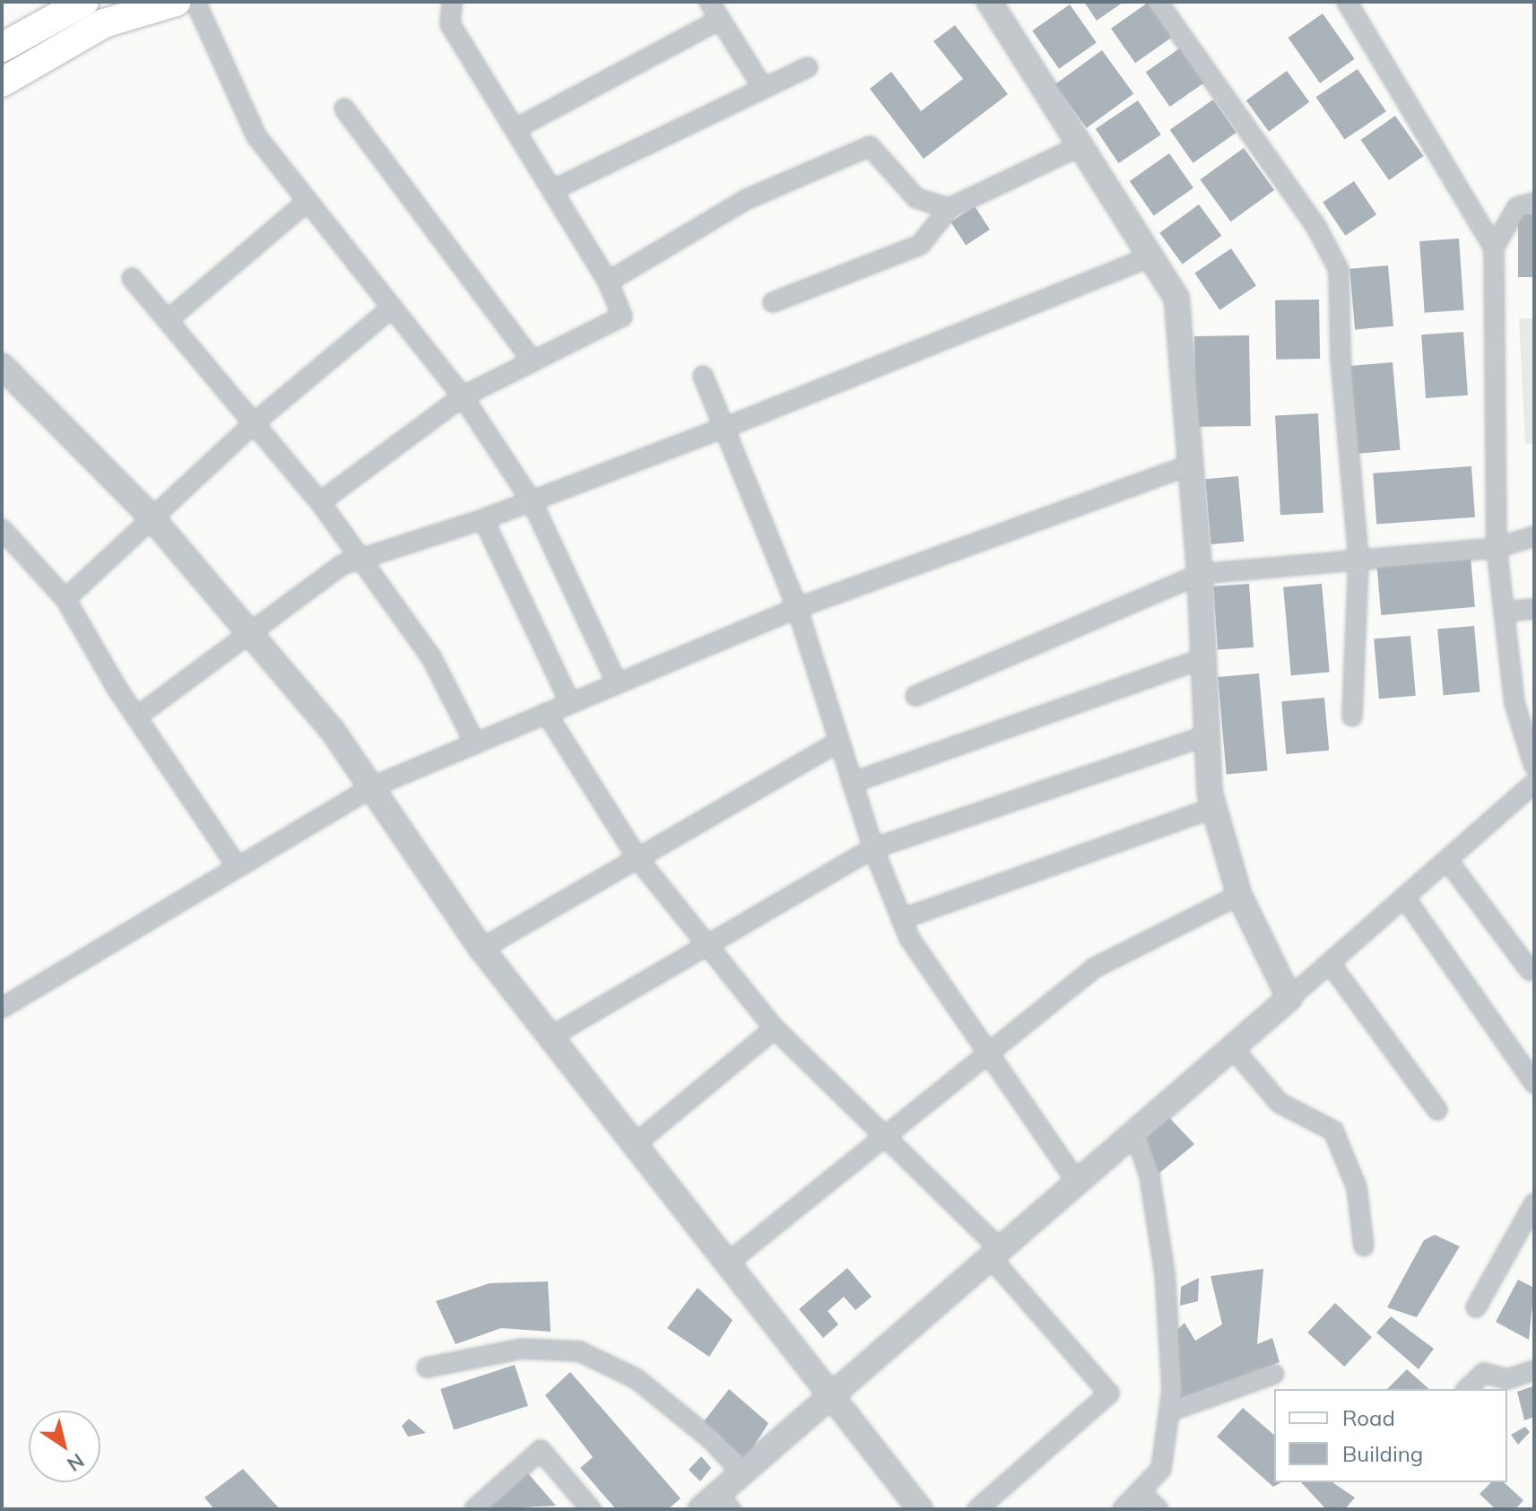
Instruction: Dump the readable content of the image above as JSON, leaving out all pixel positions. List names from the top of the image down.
{
  "legend": ["Road", "Building"],
  "north": "bottom right"
}
